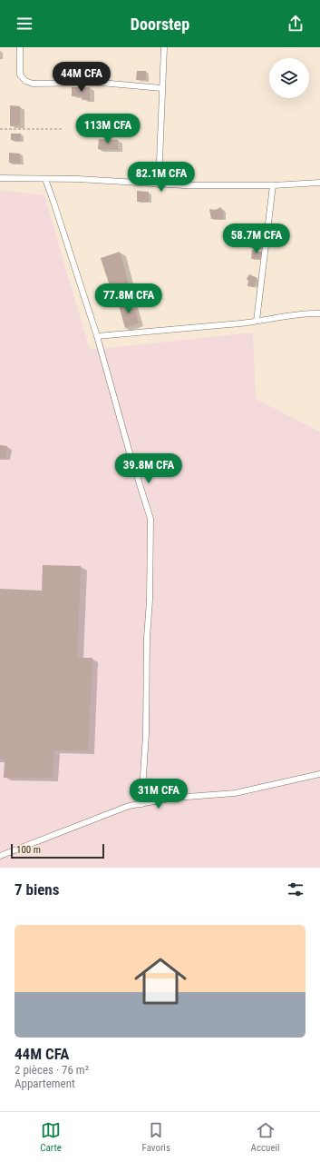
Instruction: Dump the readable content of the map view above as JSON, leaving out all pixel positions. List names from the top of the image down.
{
  "scale_bar": "100 m",
  "page": {
    "header": "Doorstep",
    "price": [
      "44M CFA",
      "113M CFA",
      "82.1M CFA",
      "58.7M CFA",
      "77.8M CFA",
      "39.8M CFA",
      "31M CFA"
    ],
    "scale": "100 m",
    "heading": "7 biens",
    "list": [
      {
        "name": "44M CFA",
        "note": "2 pièces · 76 m² · Appartement"
      }
    ],
    "tabs": ["Carte", "Favoris", "Accueil"]
  }
}
